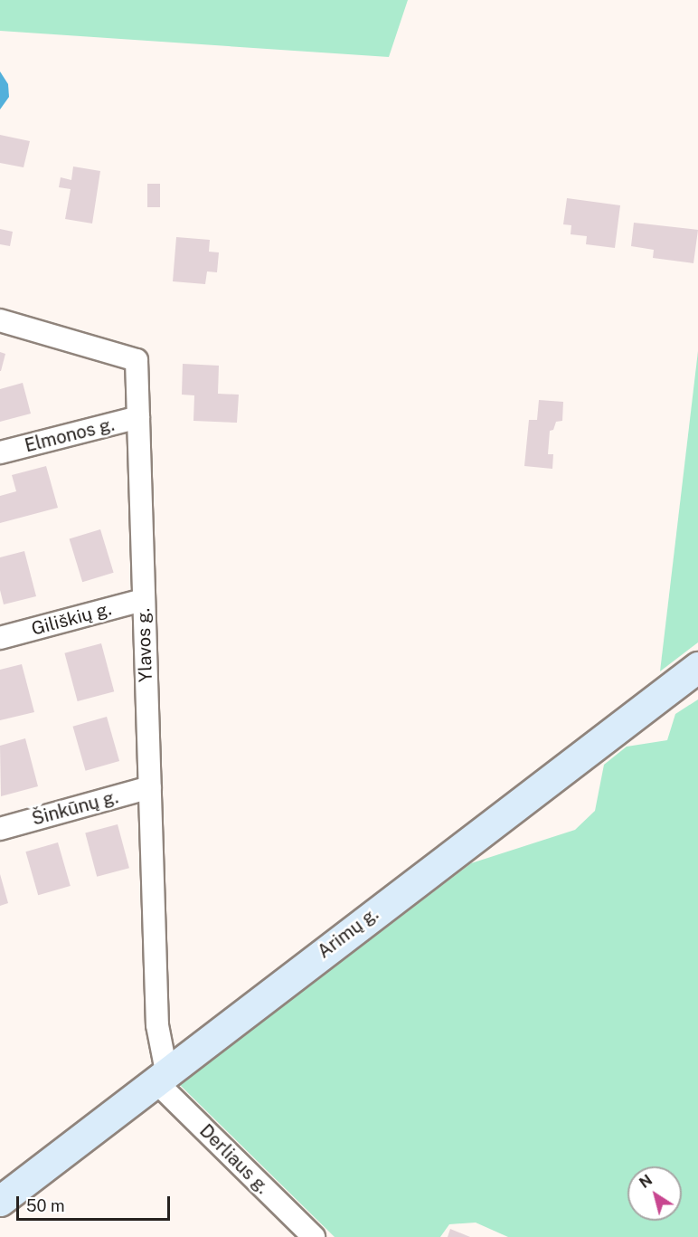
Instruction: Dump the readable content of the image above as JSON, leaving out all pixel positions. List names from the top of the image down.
{
  "streets": {
    "main road": ["Arimų g."],
    "street": [
      "Elmonos g.",
      "Giliškių g.",
      "Ylavos g.",
      "Šinkūnų g.",
      "Derliaus g."
    ]
  },
  "crossings": [
    ["Elmonos g.", "Ylavos g."],
    ["Giliškių g.", "Ylavos g."],
    ["Ylavos g.", "Šinkūnų g."],
    ["Ylavos g.", "Arimų g."],
    ["Ylavos g.", "Derliaus g."],
    ["Arimų g.", "Derliaus g."]
  ],
  "scale_bar": "50 m",
  "north": "top left"
}
